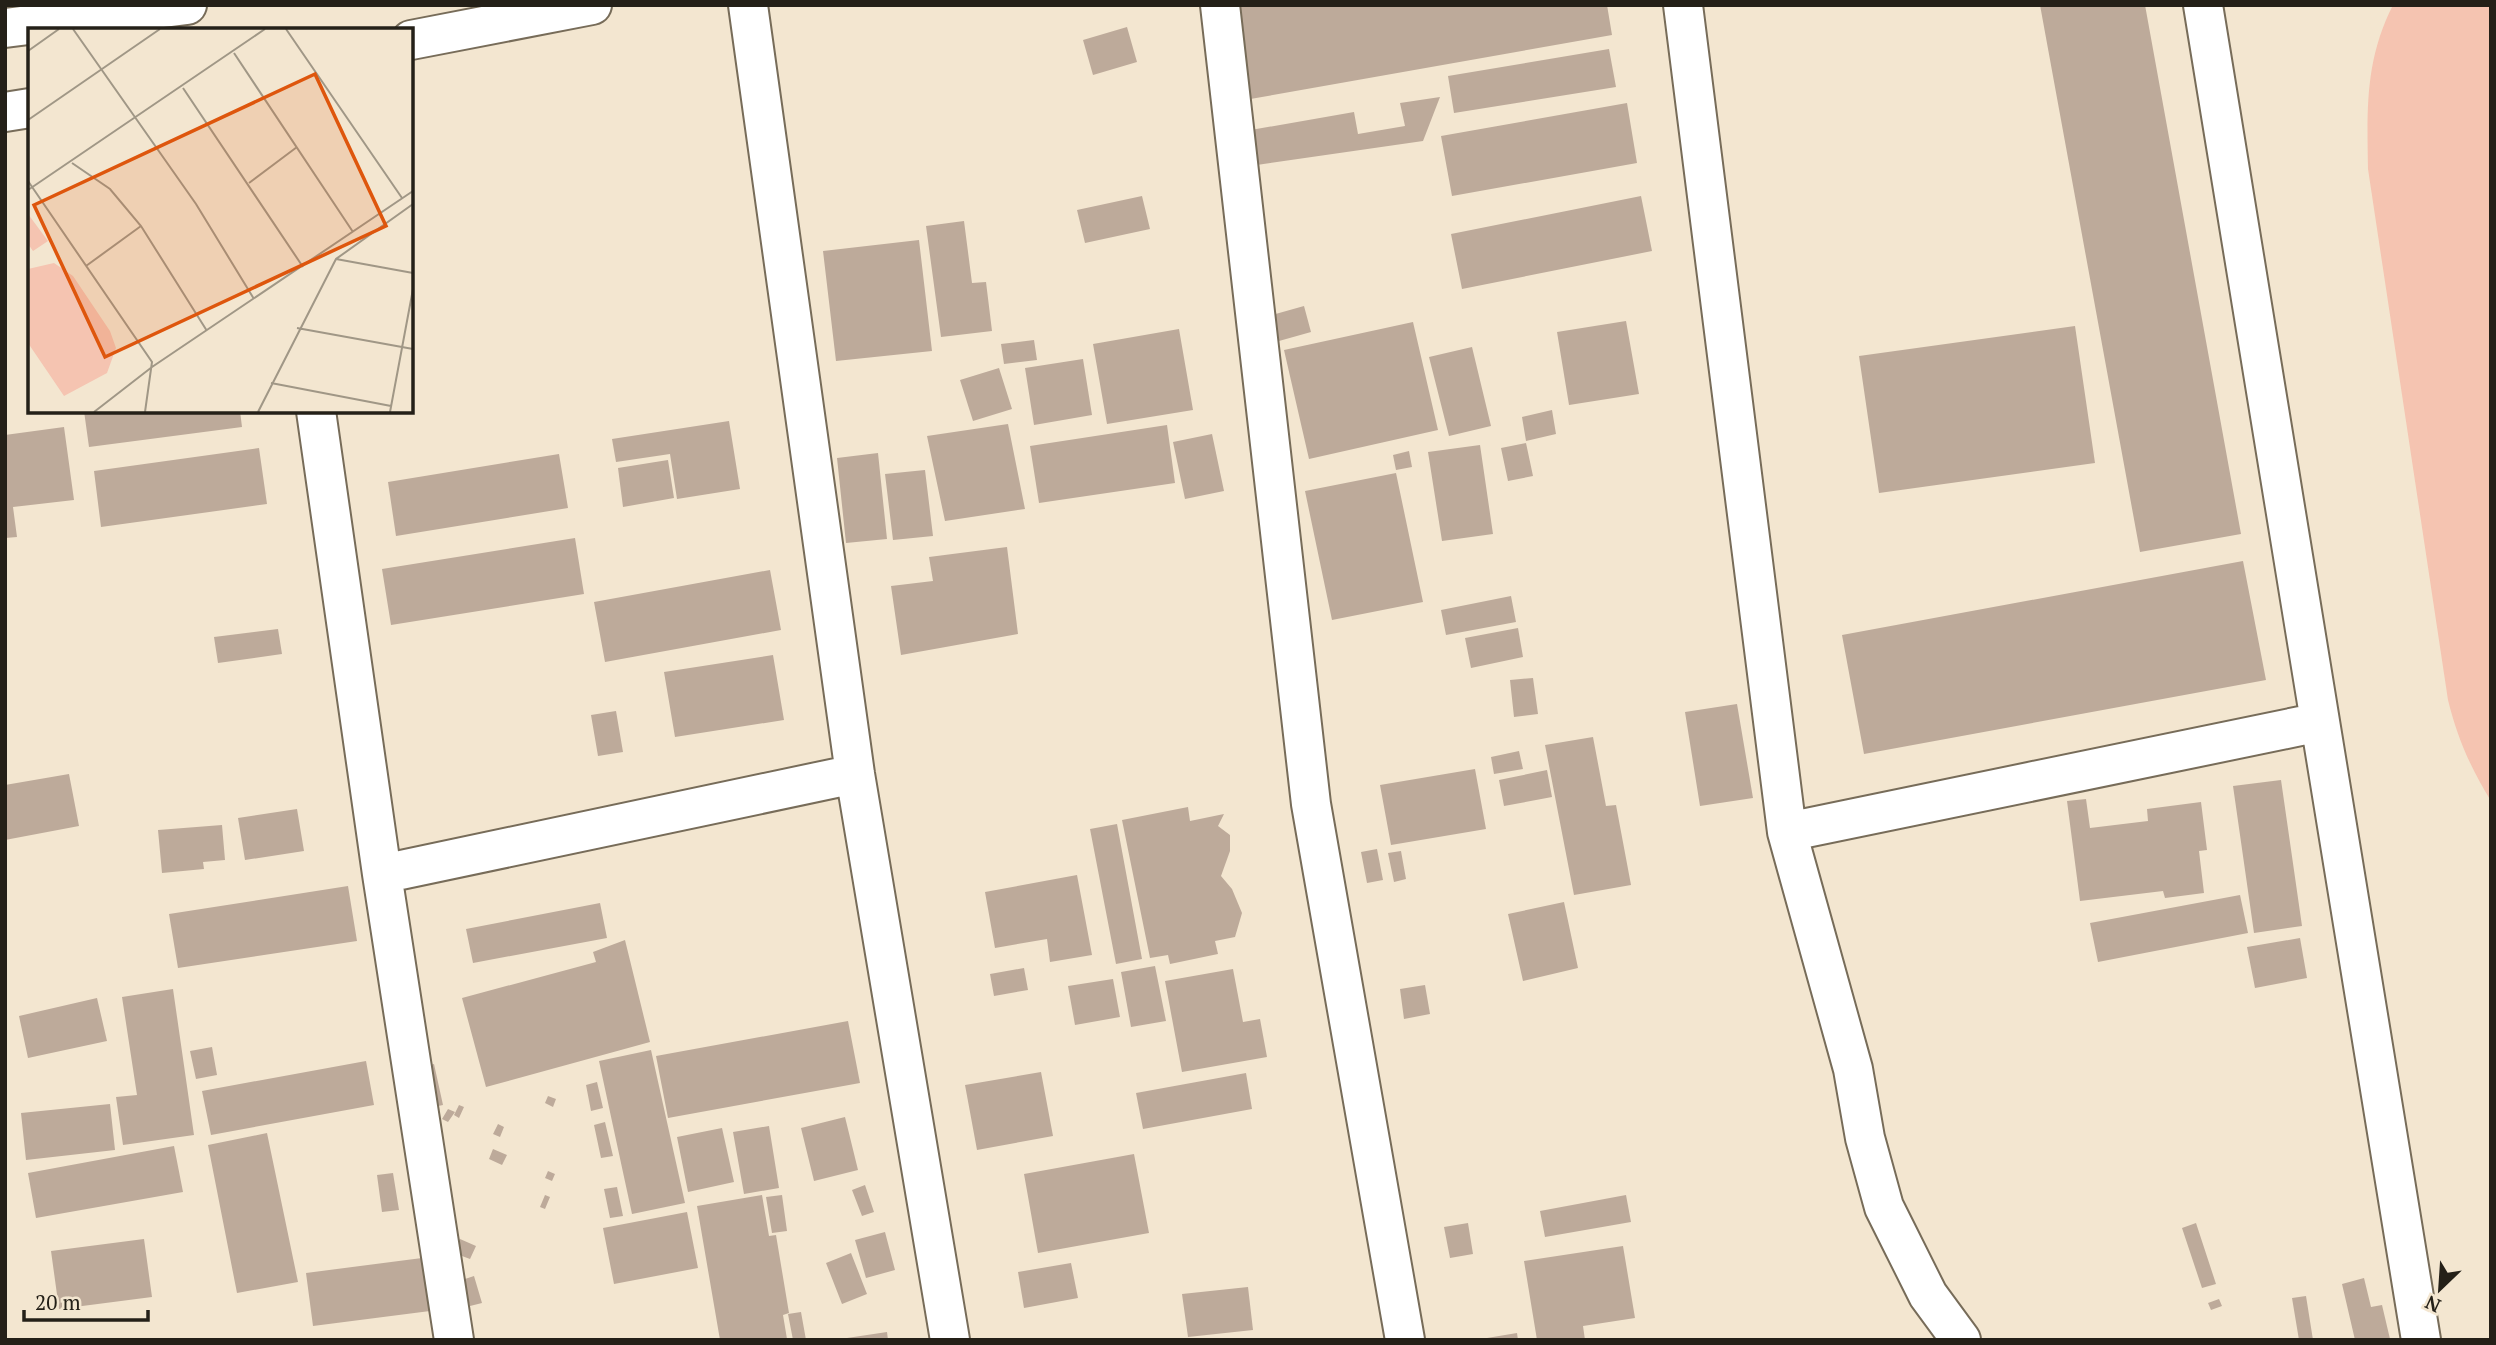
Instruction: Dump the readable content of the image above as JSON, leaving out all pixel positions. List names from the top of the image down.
{
  "scale_bar": "20 m",
  "north": "bottom left"
}
